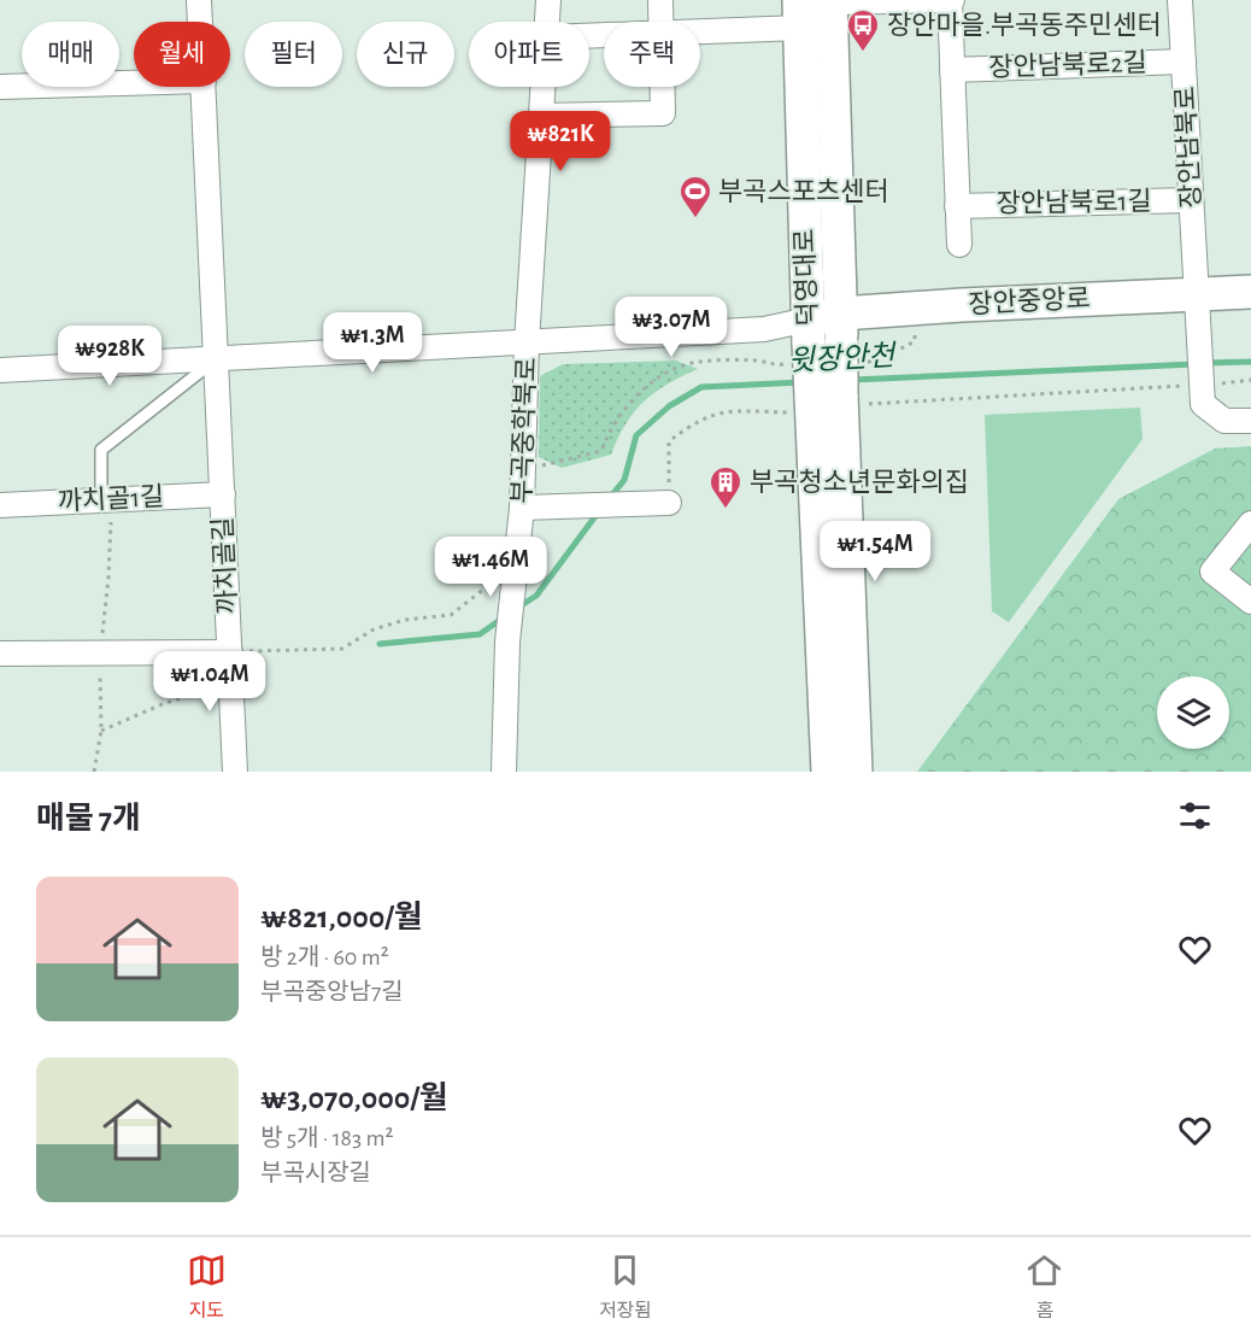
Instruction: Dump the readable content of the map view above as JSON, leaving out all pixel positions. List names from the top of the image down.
{
  "streets": {
    "street": [
      "장안남북로2길",
      "장안남북로",
      "장안남북로1길",
      "덕영대로",
      "장안중앙로",
      "부곡중학북로",
      "까치골1길",
      "까치골길"
    ]
  },
  "crossings": [
    ["장안남북로2길", "장안남북로"],
    ["장안남북로2길", "장안남북로1길"],
    ["장안남북로", "장안남북로1길"],
    ["장안남북로", "장안중앙로"],
    ["덕영대로", "장안중앙로"],
    ["까치골1길", "까치골길"]
  ],
  "water": ["윗장안천"],
  "places": {
    "bus stop": ["장안마을.부곡동주민센터"],
    "sports": ["부곡스포츠센터"],
    "building": ["부곡청소년문화의집"]
  },
  "page": {
    "chip": [
      "매매",
      "월세",
      "필터",
      "신규",
      "아파트",
      "주택"
    ],
    "price": [
      "₩821K",
      "₩3.07M",
      "₩1.3M",
      "₩928K",
      "₩1.54M",
      "₩1.46M",
      "₩1.04M"
    ],
    "heading": "매물 7개",
    "list": [
      {
        "name": "₩821,000/월",
        "note": "방 2개 · 60 m² · 부곡중앙남7길"
      },
      {
        "name": "₩3,070,000/월",
        "note": "방 5개 · 183 m² · 부곡시장길"
      }
    ],
    "tabs": ["지도", "저장됨", "홈"]
  }
}
